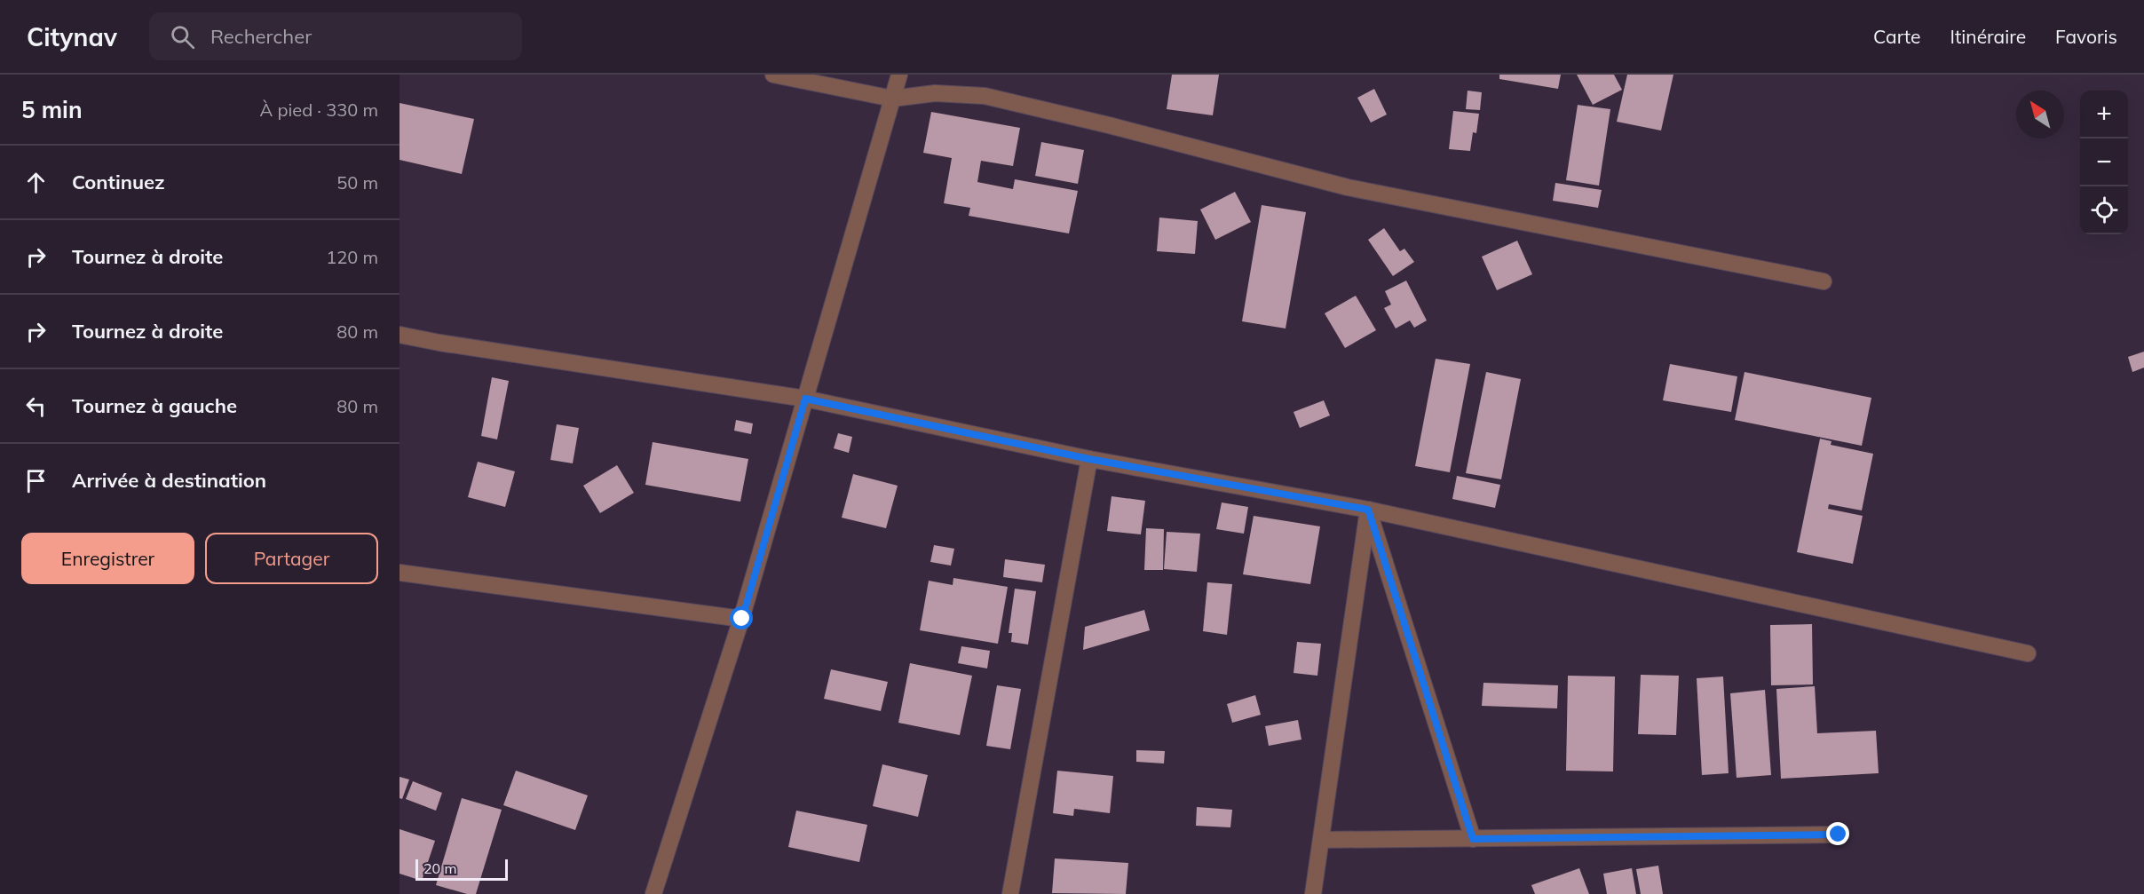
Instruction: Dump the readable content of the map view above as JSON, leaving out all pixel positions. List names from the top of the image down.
{
  "scale_bar": "20 m",
  "north": "top left",
  "page": {
    "header": "Citynav",
    "search": "Rechercher",
    "nav": ["Carte", "Itinéraire", "Favoris"],
    "heading": ["5 min", "À pied · 330 m"],
    "map_buttons": ["+", "−"],
    "list": [
      ["Continuez", "50 m"],
      ["Tournez à droite", "120 m"],
      ["Tournez à droite", "80 m"],
      ["Tournez à gauche", "80 m"],
      "Arrivée à destination"
    ],
    "buttons": ["Enregistrer", "Partager"],
    "scale": "20 m"
  }
}
